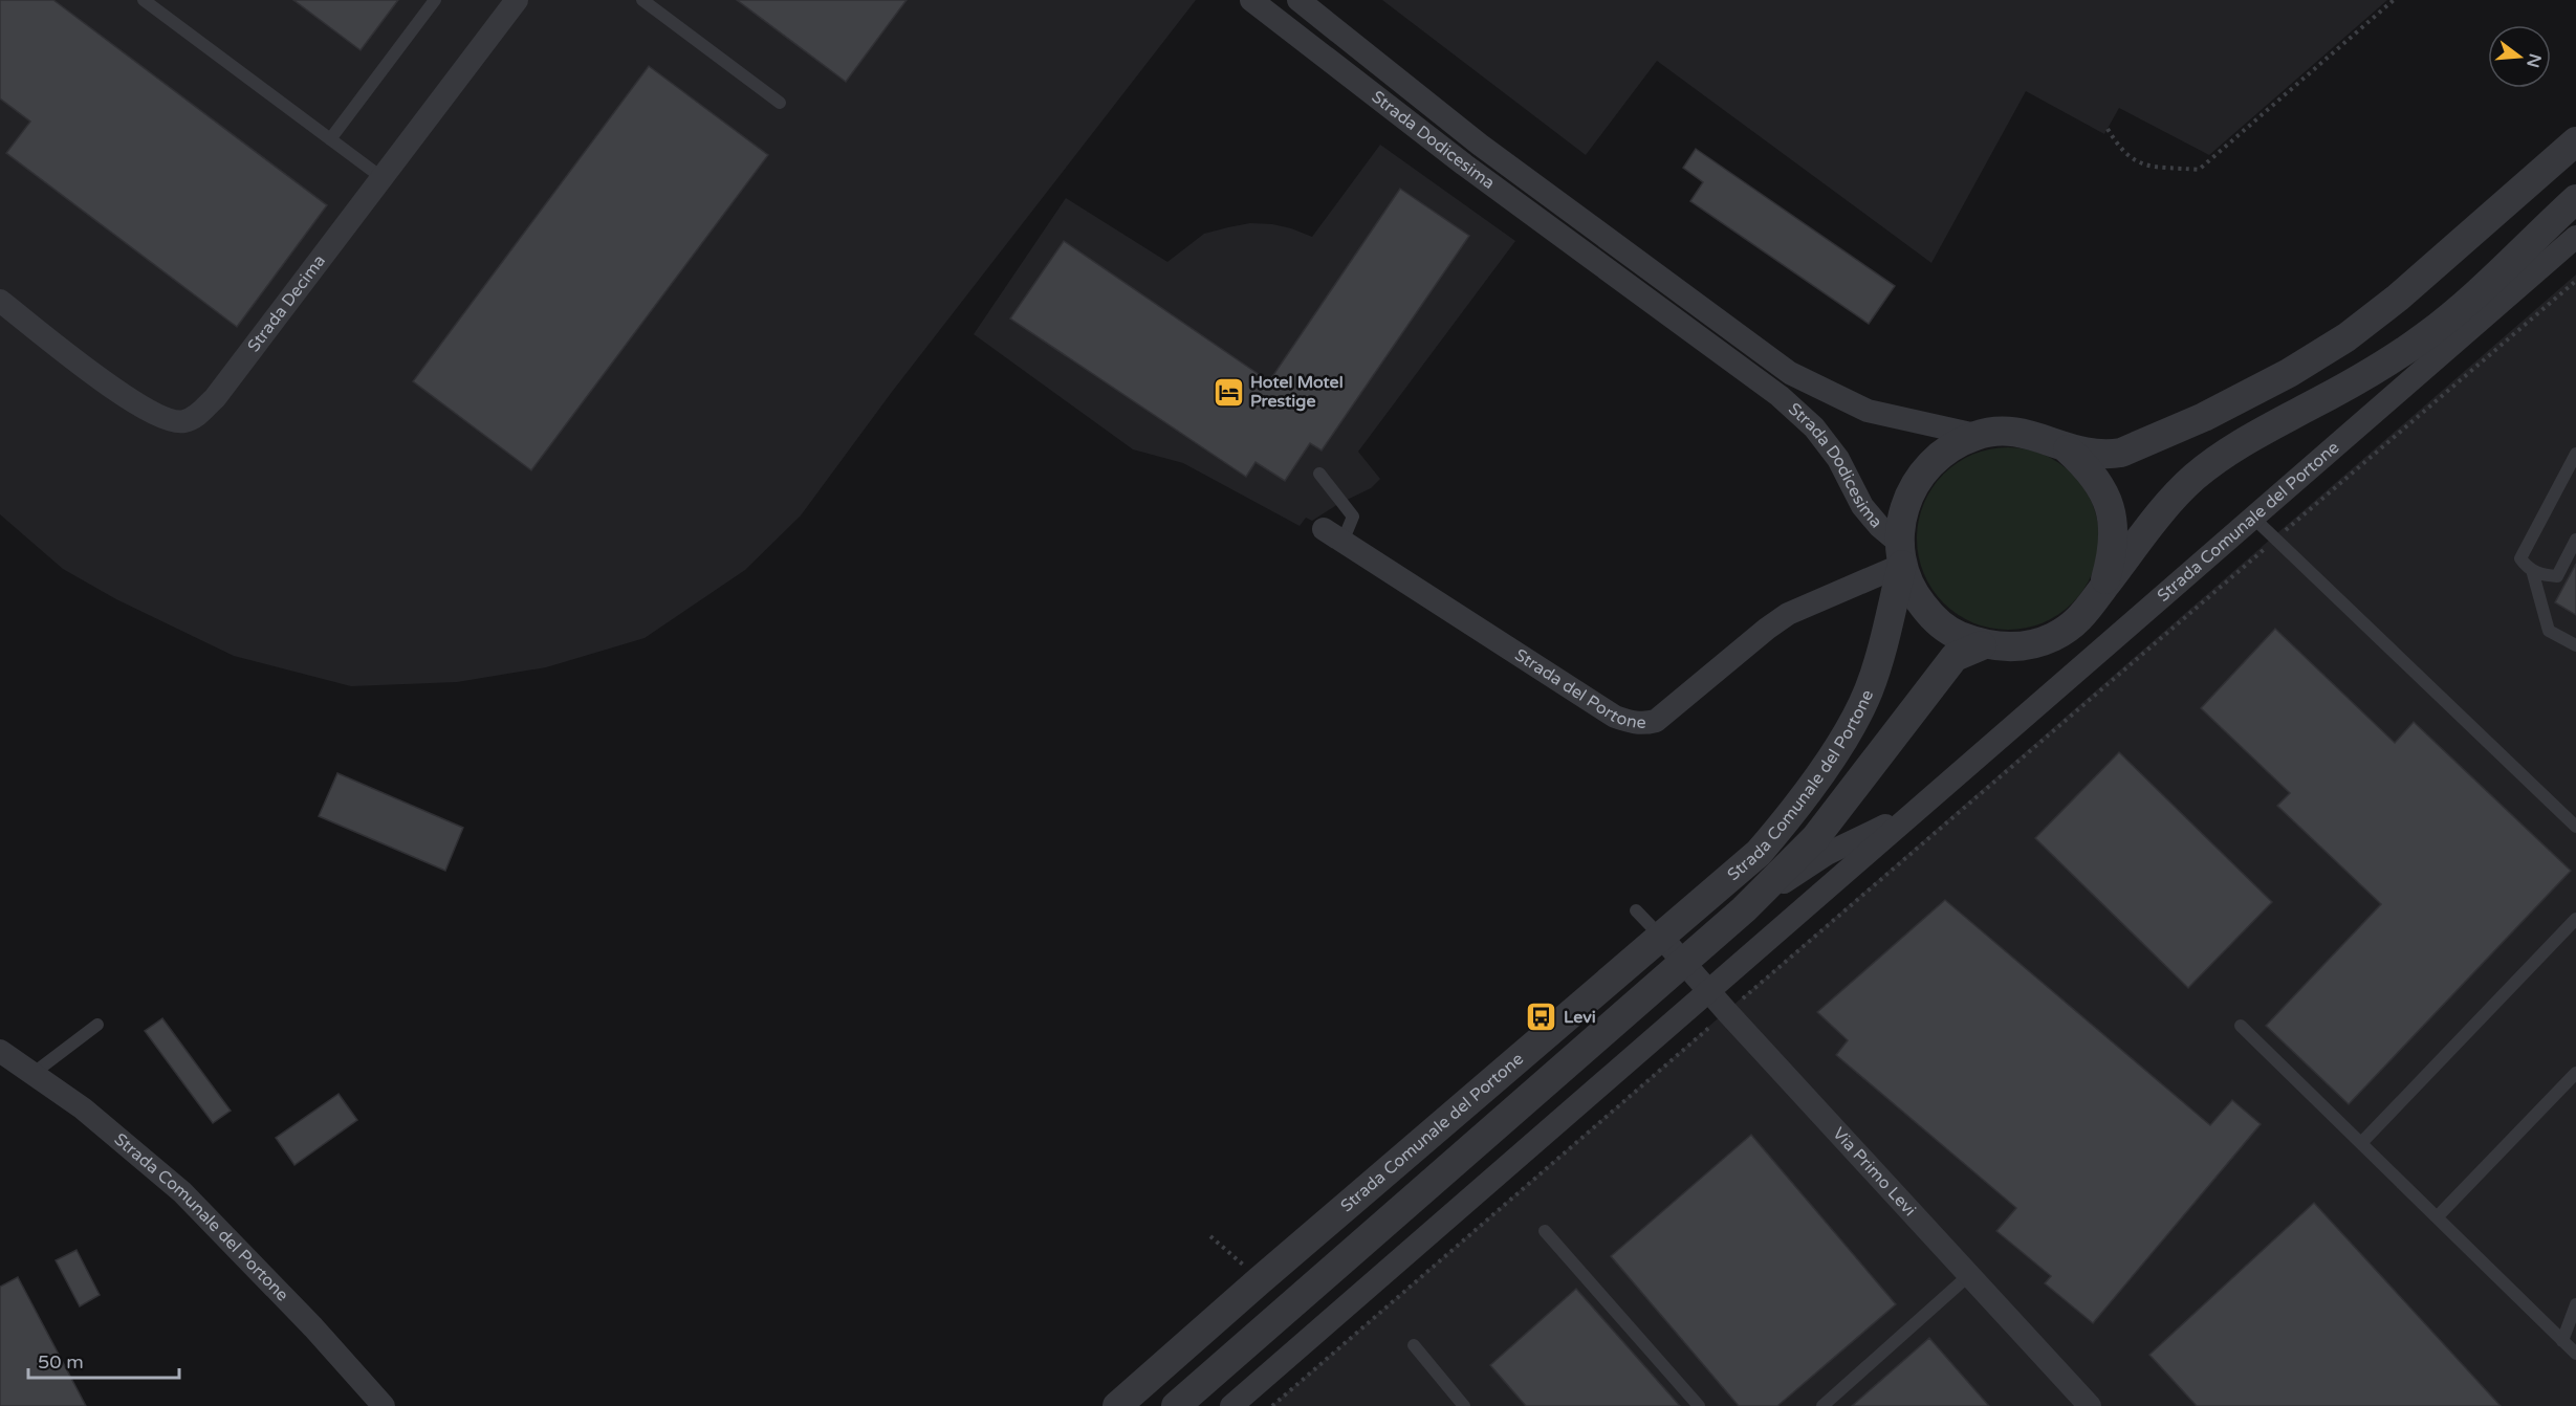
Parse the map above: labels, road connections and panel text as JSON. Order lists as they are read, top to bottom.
{
  "streets": {
    "street": [
      "Strada Dodicesima",
      "Strada Decima",
      "Strada Comunale del Portone",
      "Strada del Portone",
      "Via Primo Levi"
    ]
  },
  "crossings": [
    ["Strada Dodicesima", "Strada Comunale del Portone"],
    ["Strada Dodicesima", "Strada del Portone"],
    ["Strada Comunale del Portone", "Strada del Portone"],
    ["Strada Comunale del Portone", "Via Primo Levi"]
  ],
  "places": {
    "hotel": ["Hotel Motel Prestige"],
    "bus stop": ["Levi"]
  },
  "scale_bar": "50 m",
  "north": "right"
}
